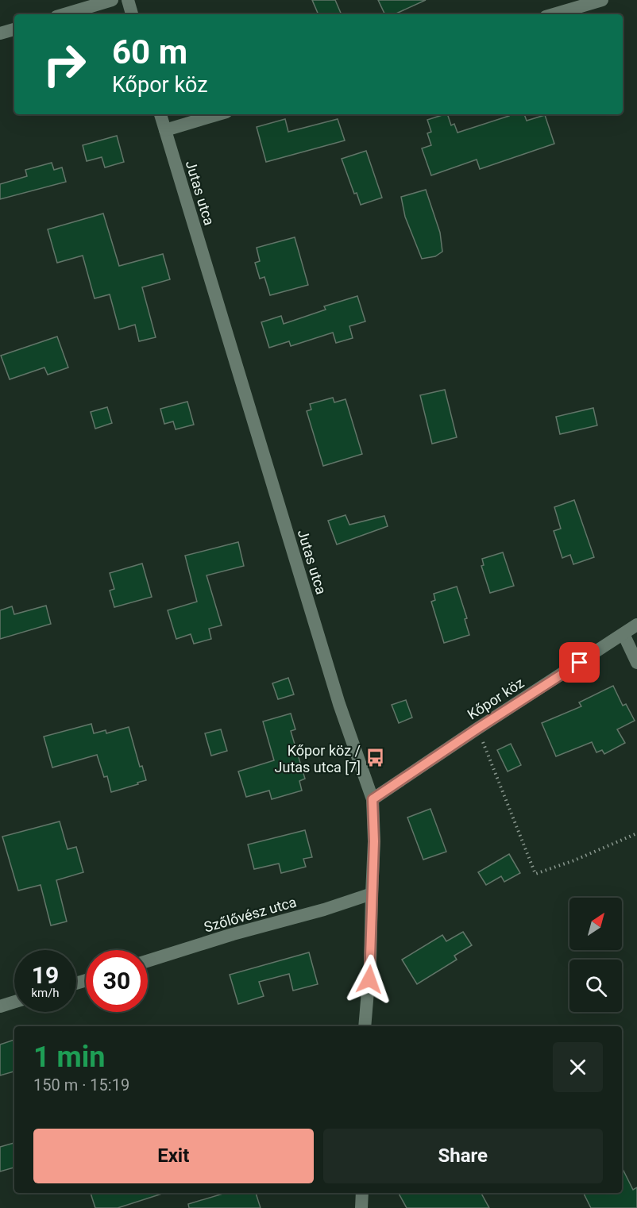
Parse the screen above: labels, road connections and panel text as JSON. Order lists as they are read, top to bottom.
{
  "streets": {
    "street": ["Jutas utca", "Kőpor köz", "Szőlővész utca"]
  },
  "crossings": [
    ["Jutas utca", "Kőpor köz"],
    ["Jutas utca", "Szőlővész utca"]
  ],
  "places": {
    "bus stop": ["Kőpor köz / Jutas utca [7]"]
  },
  "north": "top right",
  "page": {
    "turn": ["60 m", "Kőpor köz"],
    "speed": "19 km/h",
    "limit": "30",
    "heading": ["1 min", "150 m · 15:19"],
    "buttons": ["Exit", "Share"]
  }
}
